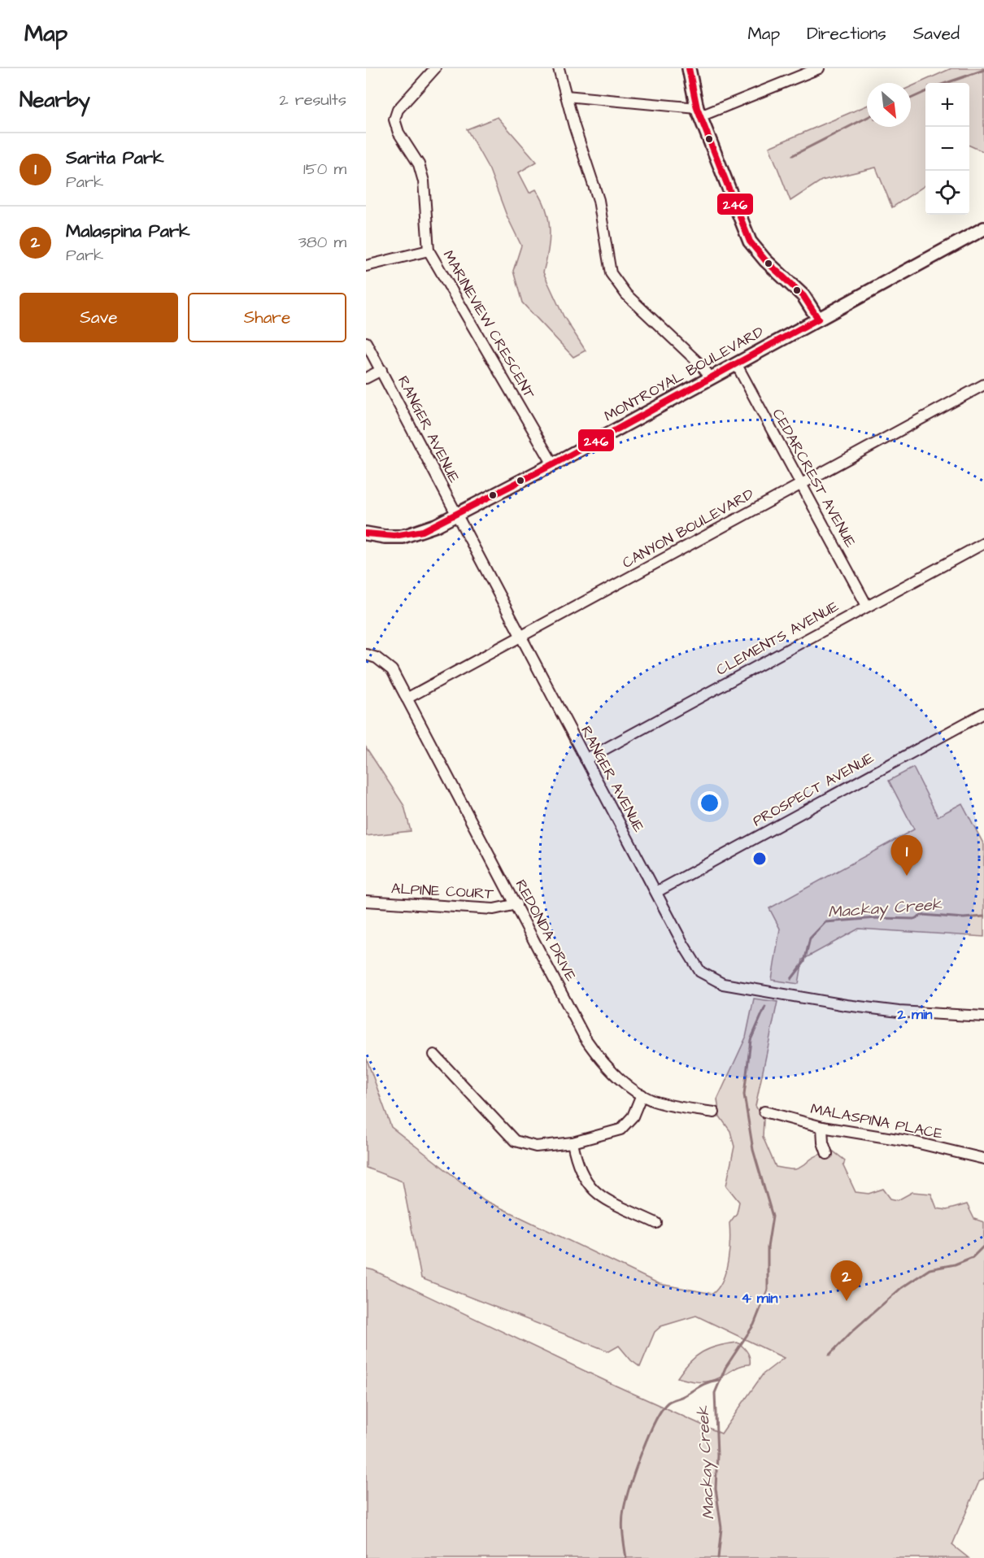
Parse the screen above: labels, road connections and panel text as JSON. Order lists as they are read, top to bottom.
{
  "streets": {
    "street": [
      "MARINEVIEW CRESCENT",
      "MONTROYAL BOULEVARD",
      "RANGER AVENUE",
      "CEDARCREST AVENUE",
      "CANYON BOULEVARD",
      "CLEMENTS AVENUE",
      "PROSPECT AVENUE",
      "ALPINE COURT",
      "REDONDA DRIVE",
      "MALASPINA PLACE"
    ]
  },
  "crossings": [
    ["MARINEVIEW CRESCENT", "MONTROYAL BOULEVARD"],
    ["MONTROYAL BOULEVARD", "RANGER AVENUE"],
    ["MONTROYAL BOULEVARD", "CEDARCREST AVENUE"],
    ["RANGER AVENUE", "CANYON BOULEVARD"],
    ["RANGER AVENUE", "CLEMENTS AVENUE"],
    ["RANGER AVENUE", "PROSPECT AVENUE"],
    ["CEDARCREST AVENUE", "CANYON BOULEVARD"],
    ["CEDARCREST AVENUE", "CLEMENTS AVENUE"],
    ["CANYON BOULEVARD", "REDONDA DRIVE"],
    ["ALPINE COURT", "REDONDA DRIVE"]
  ],
  "water": ["Mackay Creek"],
  "lines": ["transit line 246"],
  "north": "bottom right",
  "page": {
    "header": "Map",
    "nav": ["Map", "Directions", "Saved"],
    "heading": ["Nearby", "2 results"],
    "map_buttons": ["+", "−"],
    "list": [
      {
        "mark": "1",
        "name": "Sarita Park",
        "note": "Park",
        "value": "150 m"
      },
      {
        "mark": "2",
        "name": "Malaspina Park",
        "note": "Park",
        "value": "380 m"
      }
    ],
    "buttons": ["Save", "Share"],
    "pins": ["1", "2"]
  },
  "rings": ["2 min", "4 min"]
}
